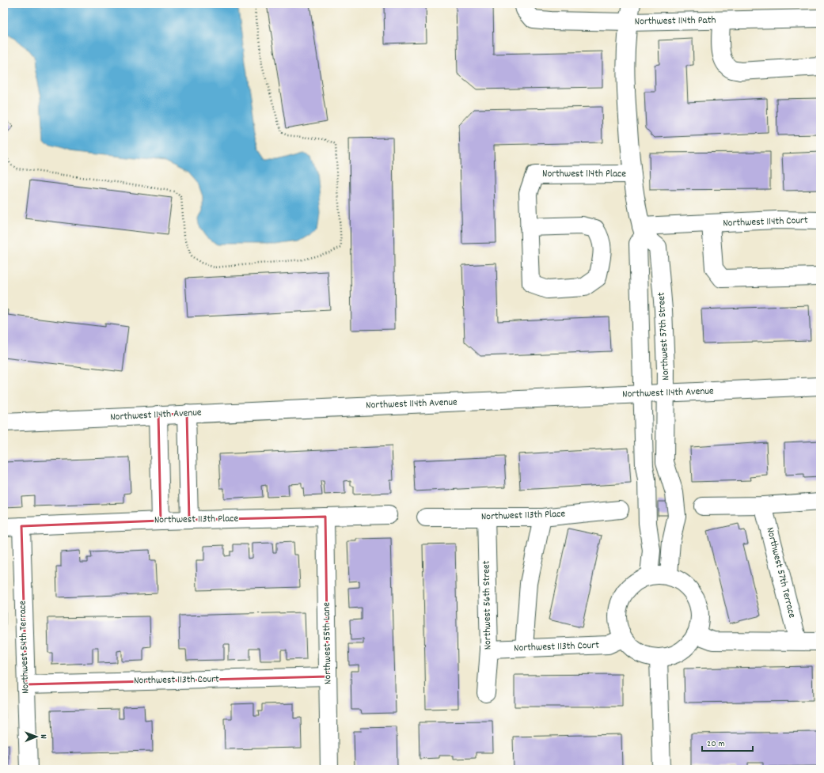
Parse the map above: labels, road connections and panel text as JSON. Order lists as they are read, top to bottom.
{
  "streets": {
    "street": [
      "Northwest 114th Path",
      "Northwest 114th Place",
      "Northwest 114th Court",
      "Northwest 57th Street",
      "Northwest 114th Avenue",
      "Northwest 113th Place",
      "Northwest 57th Terrace",
      "Northwest 56th Street",
      "Northwest 55th Lane",
      "Northwest 54th Terrace",
      "Northwest 113th Court"
    ]
  },
  "crossings": [
    ["Northwest 114th Court", "Northwest 57th Street"],
    ["Northwest 57th Street", "Northwest 114th Avenue"],
    ["Northwest 57th Street", "Northwest 113th Court"],
    ["Northwest 113th Place", "Northwest 56th Street"],
    ["Northwest 113th Place", "Northwest 55th Lane"],
    ["Northwest 113th Place", "Northwest 54th Terrace"],
    ["Northwest 56th Street", "Northwest 113th Court"],
    ["Northwest 55th Lane", "Northwest 113th Court"],
    ["Northwest 54th Terrace", "Northwest 113th Court"]
  ],
  "scale_bar": "20 m",
  "north": "right"
}
